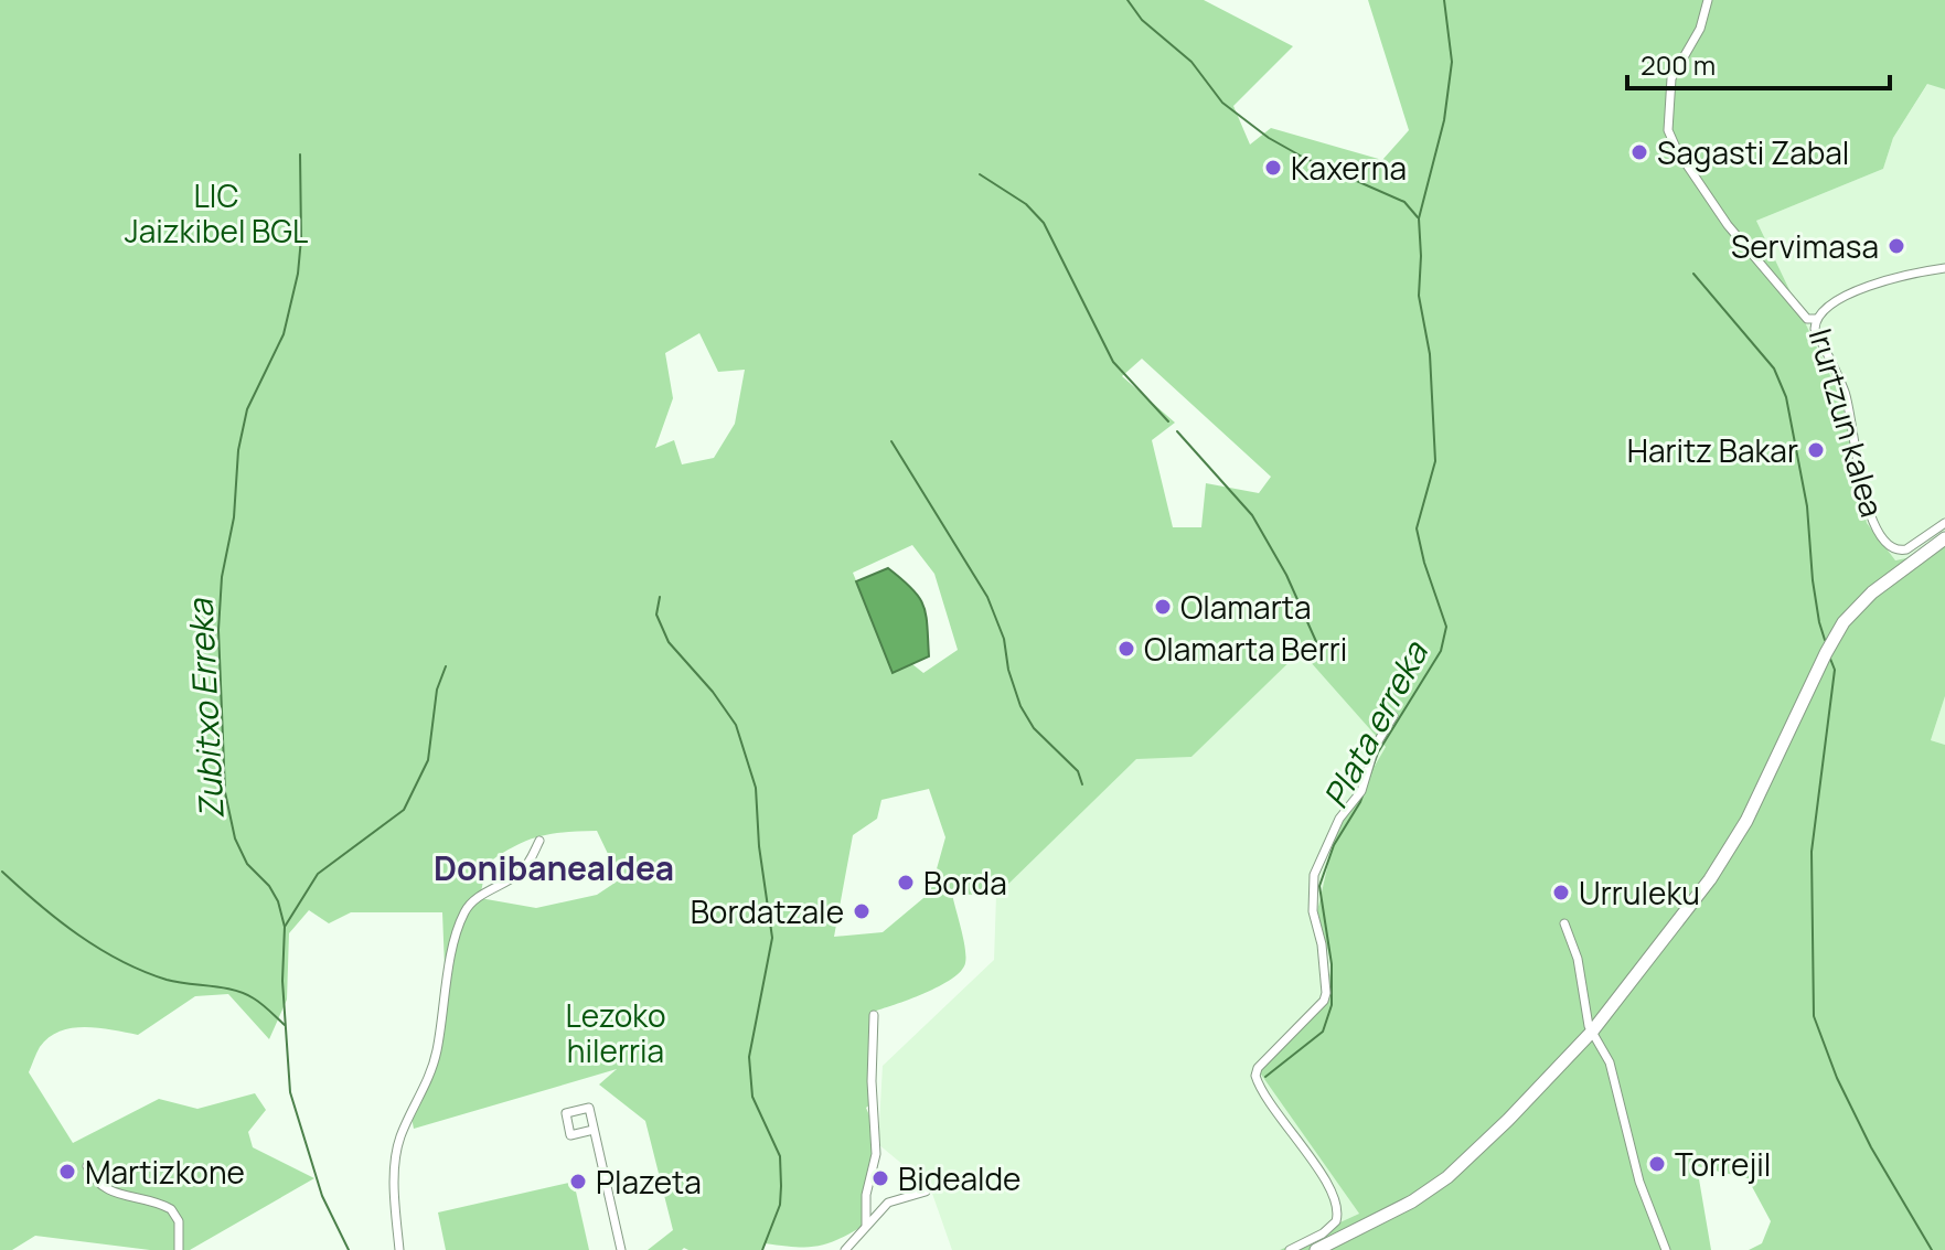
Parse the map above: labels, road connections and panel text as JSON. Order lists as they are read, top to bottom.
{
  "streets": {
    "street": ["Irurtzun kalea"]
  },
  "districts": ["Donibanealdea"],
  "water": ["Zubitxo Erreka", "Plata erreka"],
  "parks": ["LIC Jaizkibel BGL", "Lezoko hilerria"],
  "places": [
    "Sagasti Zabal",
    "Kaxerna",
    "Servimasa",
    "Haritz Bakar",
    "Olamarta",
    "Olamarta Berri",
    "Borda",
    "Urruleku",
    "Bordatzale",
    "Torrejil",
    "Martizkone",
    "Bidealde",
    "Plazeta"
  ],
  "scale_bar": "200 m"
}
